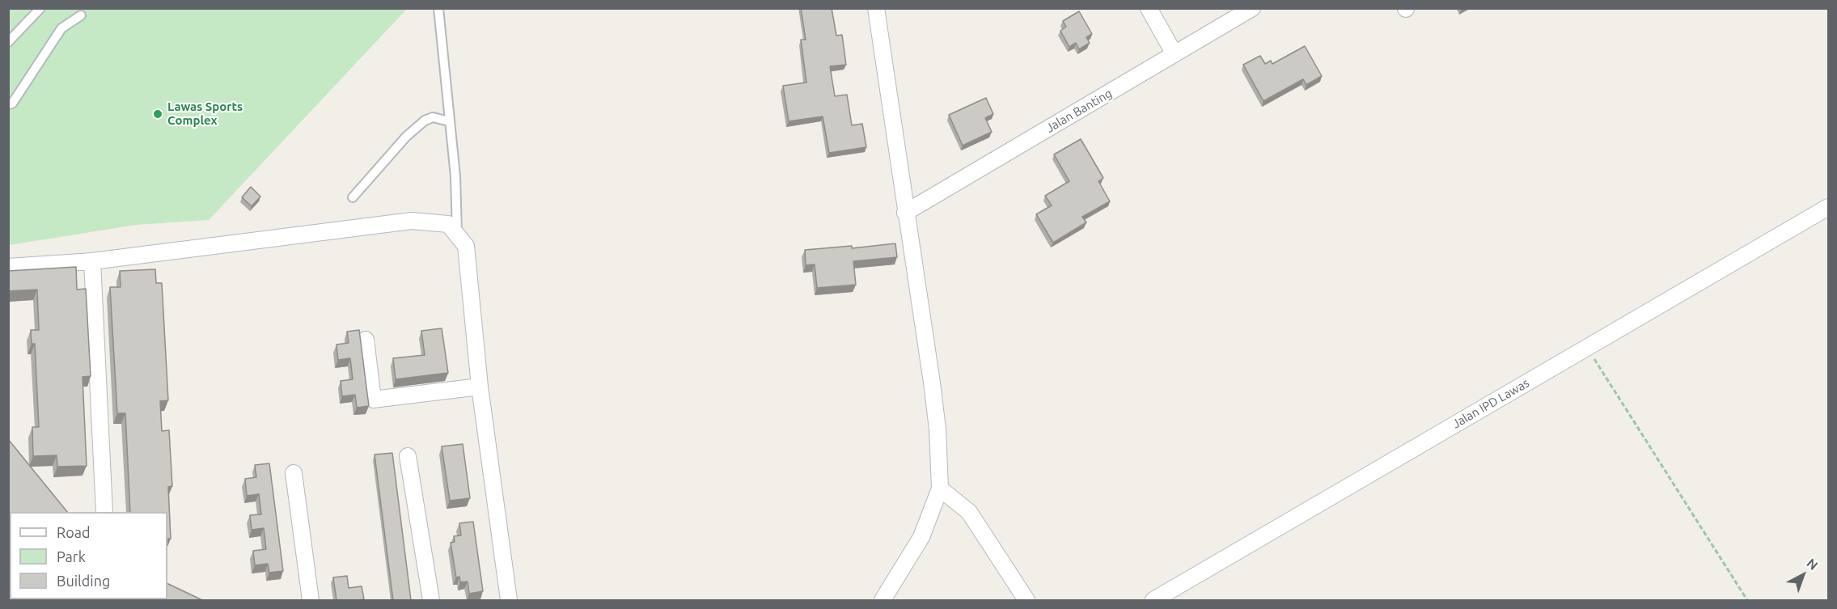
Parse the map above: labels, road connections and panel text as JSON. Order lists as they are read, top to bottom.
{
  "streets": {
    "street": ["Jalan Banting", "Jalan IPD Lawas"]
  },
  "places": ["Lawas Sports Complex"],
  "legend": ["Road", "Park", "Building"],
  "north": "top right"
}
